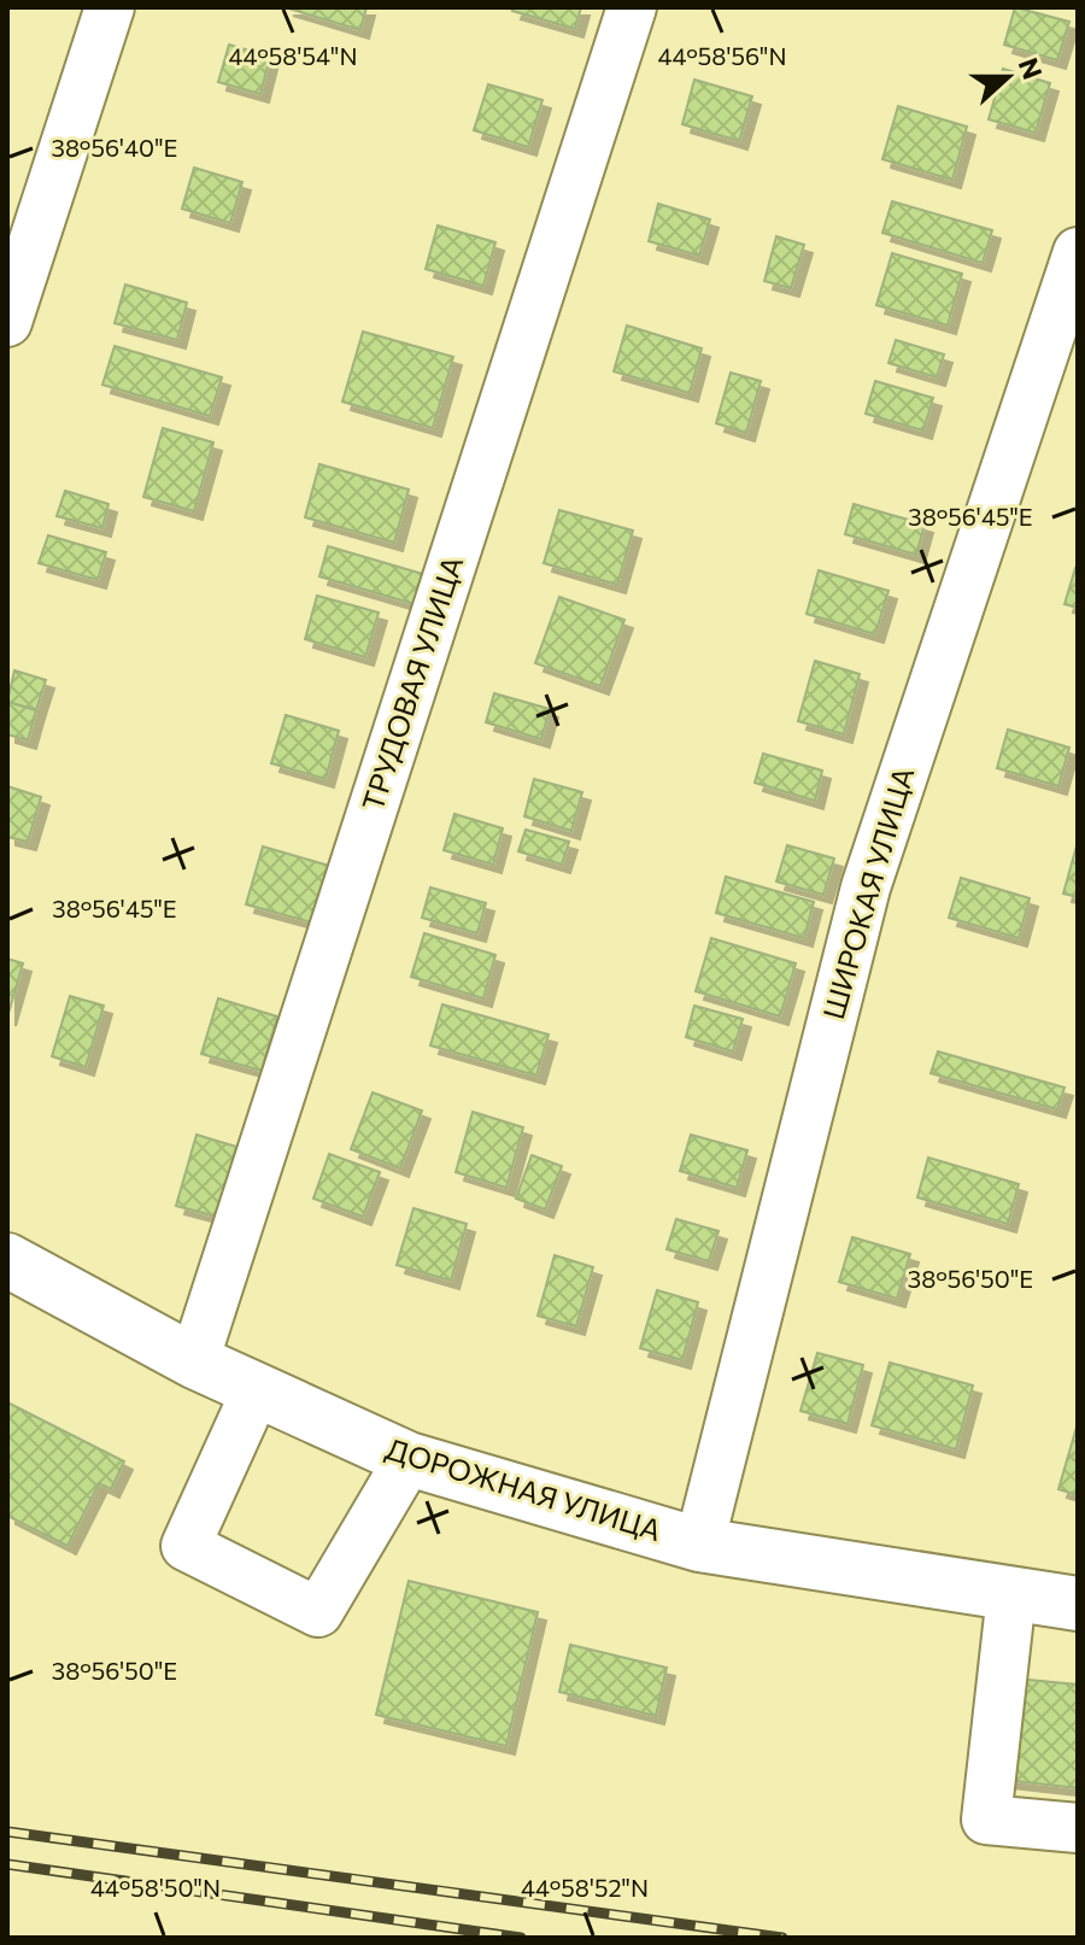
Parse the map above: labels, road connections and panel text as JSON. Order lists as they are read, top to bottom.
{
  "streets": {
    "main road": ["ДОРОЖНАЯ УЛИЦА"],
    "street": ["ТРУДОВАЯ УЛИЦА", "ШИРОКАЯ УЛИЦА"]
  },
  "crossings": [
    ["ТРУДОВАЯ УЛИЦА", "ДОРОЖНАЯ УЛИЦА"],
    ["ШИРОКАЯ УЛИЦА", "ДОРОЖНАЯ УЛИЦА"]
  ],
  "north": "right",
  "coordinates": [
    "44°58'54\"N",
    "44°58'56\"N",
    "38°56'40\"E",
    "38°56'45\"E",
    "38°56'50\"E",
    "44°58'50\"N",
    "44°58'52\"N"
  ]
}
